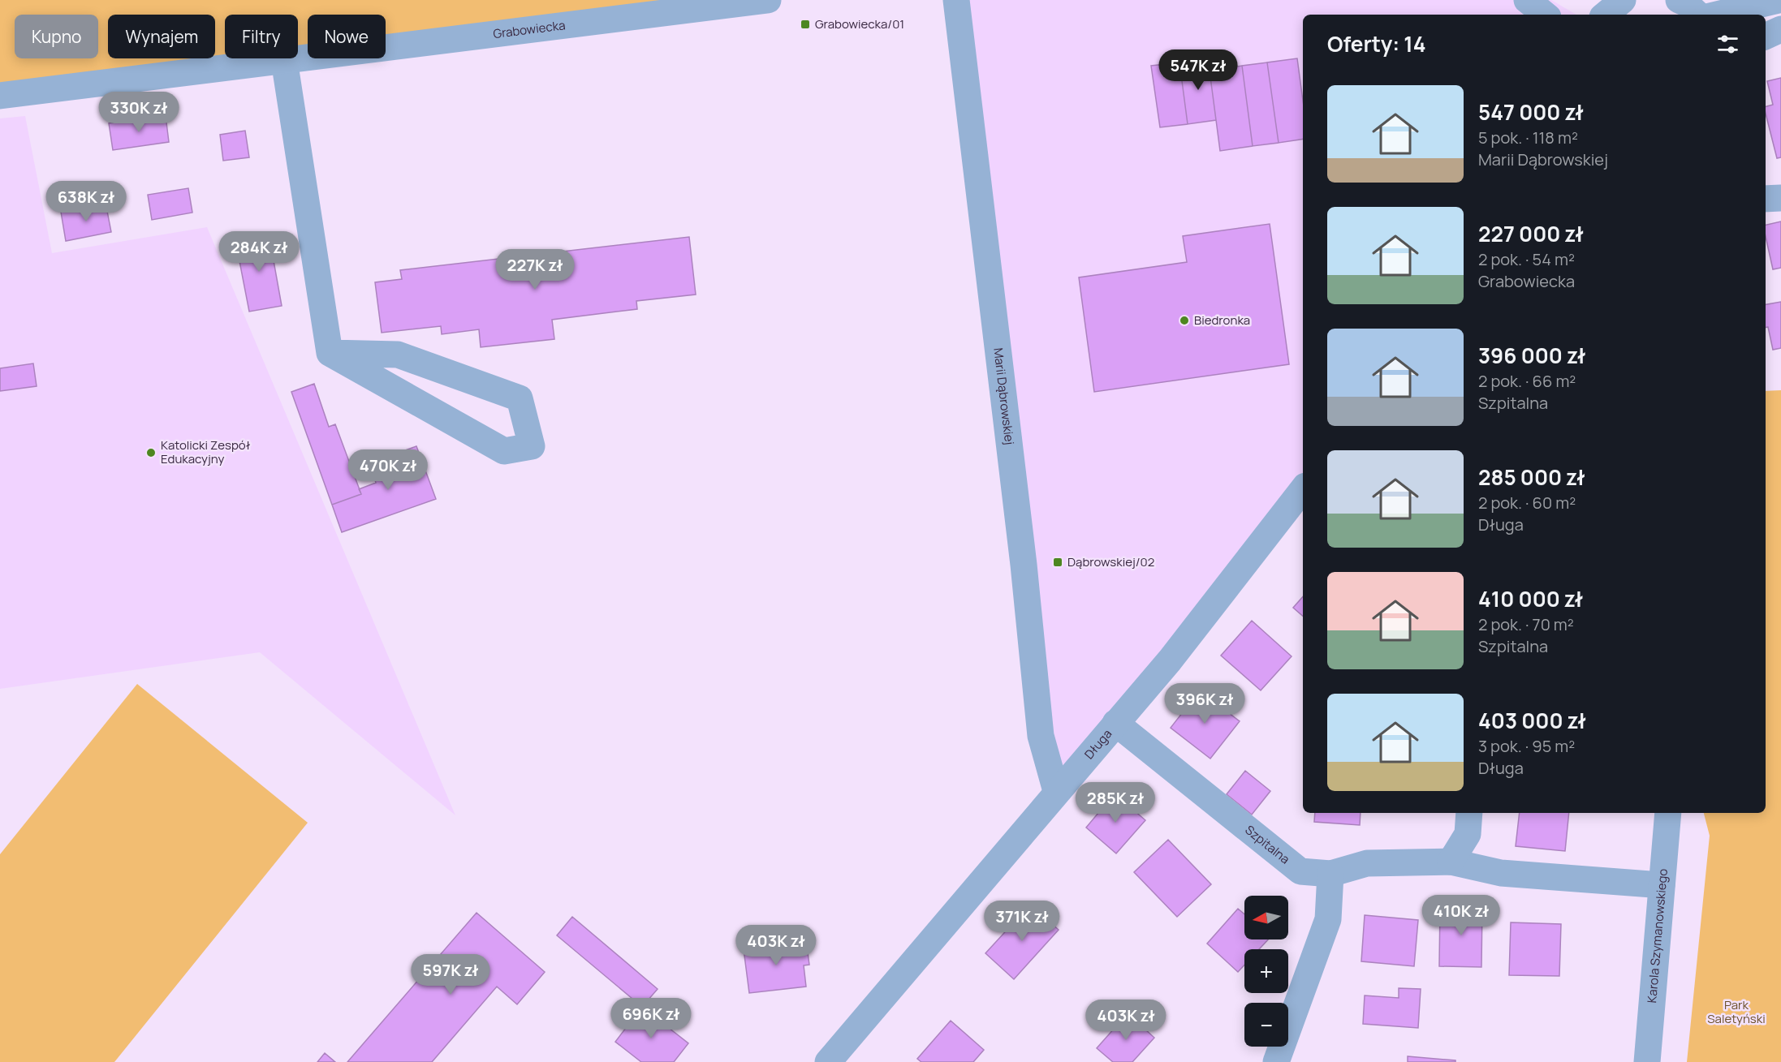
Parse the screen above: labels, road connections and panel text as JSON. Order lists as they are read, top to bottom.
{
  "streets": {
    "street": [
      "Grabowiecka",
      "Marii Dąbrowskiej",
      "Długa",
      "Szpitalna",
      "Karola Szymanowskiego"
    ]
  },
  "crossings": [
    ["Marii Dąbrowskiej", "Długa"],
    ["Długa", "Szpitalna"],
    ["Szpitalna", "Karola Szymanowskiego"]
  ],
  "parks": ["Park Saletyński"],
  "places": {
    "transit": ["Grabowiecka/01", "Dąbrowskiej/02"],
    "other": ["Biedronka", "Katolicki Zespół Edukacyjny"]
  },
  "north": "left",
  "page": {
    "chip": [
      "Kupno",
      "Wynajem",
      "Filtry",
      "Nowe"
    ],
    "heading": "Oferty: 14",
    "price": [
      "547K zł",
      "330K zł",
      "638K zł",
      "284K zł",
      "227K zł",
      "470K zł",
      "396K zł",
      "285K zł",
      "410K zł",
      "371K zł",
      "403K zł",
      "597K zł",
      "696K zł",
      "403K zł"
    ],
    "list": [
      {
        "name": "547 000 zł",
        "note": "5 pok. · 118 m² · Marii Dąbrowskiej"
      },
      {
        "name": "227 000 zł",
        "note": "2 pok. · 54 m² · Grabowiecka"
      },
      {
        "name": "396 000 zł",
        "note": "2 pok. · 66 m² · Szpitalna"
      },
      {
        "name": "285 000 zł",
        "note": "2 pok. · 60 m² · Długa"
      },
      {
        "name": "410 000 zł",
        "note": "2 pok. · 70 m² · Szpitalna"
      },
      {
        "name": "403 000 zł",
        "note": "3 pok. · 95 m² · Długa"
      }
    ],
    "map_buttons": ["+", "−"]
  }
}
